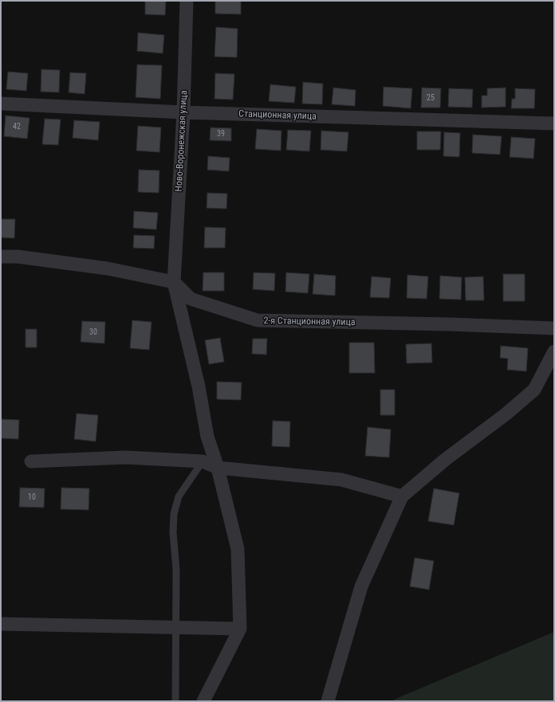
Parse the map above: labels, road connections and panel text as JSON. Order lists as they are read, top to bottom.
{
  "streets": {
    "street": ["Станционная улица", "Ново-Воронежская улица", "2-я Станционная улица"]
  },
  "crossings": [
    ["Станционная улица", "Ново-Воронежская улица"],
    ["Ново-Воронежская улица", "2-я Станционная улица"]
  ],
  "house_numbers": [
    "25",
    "42",
    "39",
    "30",
    "10"
  ]
}
